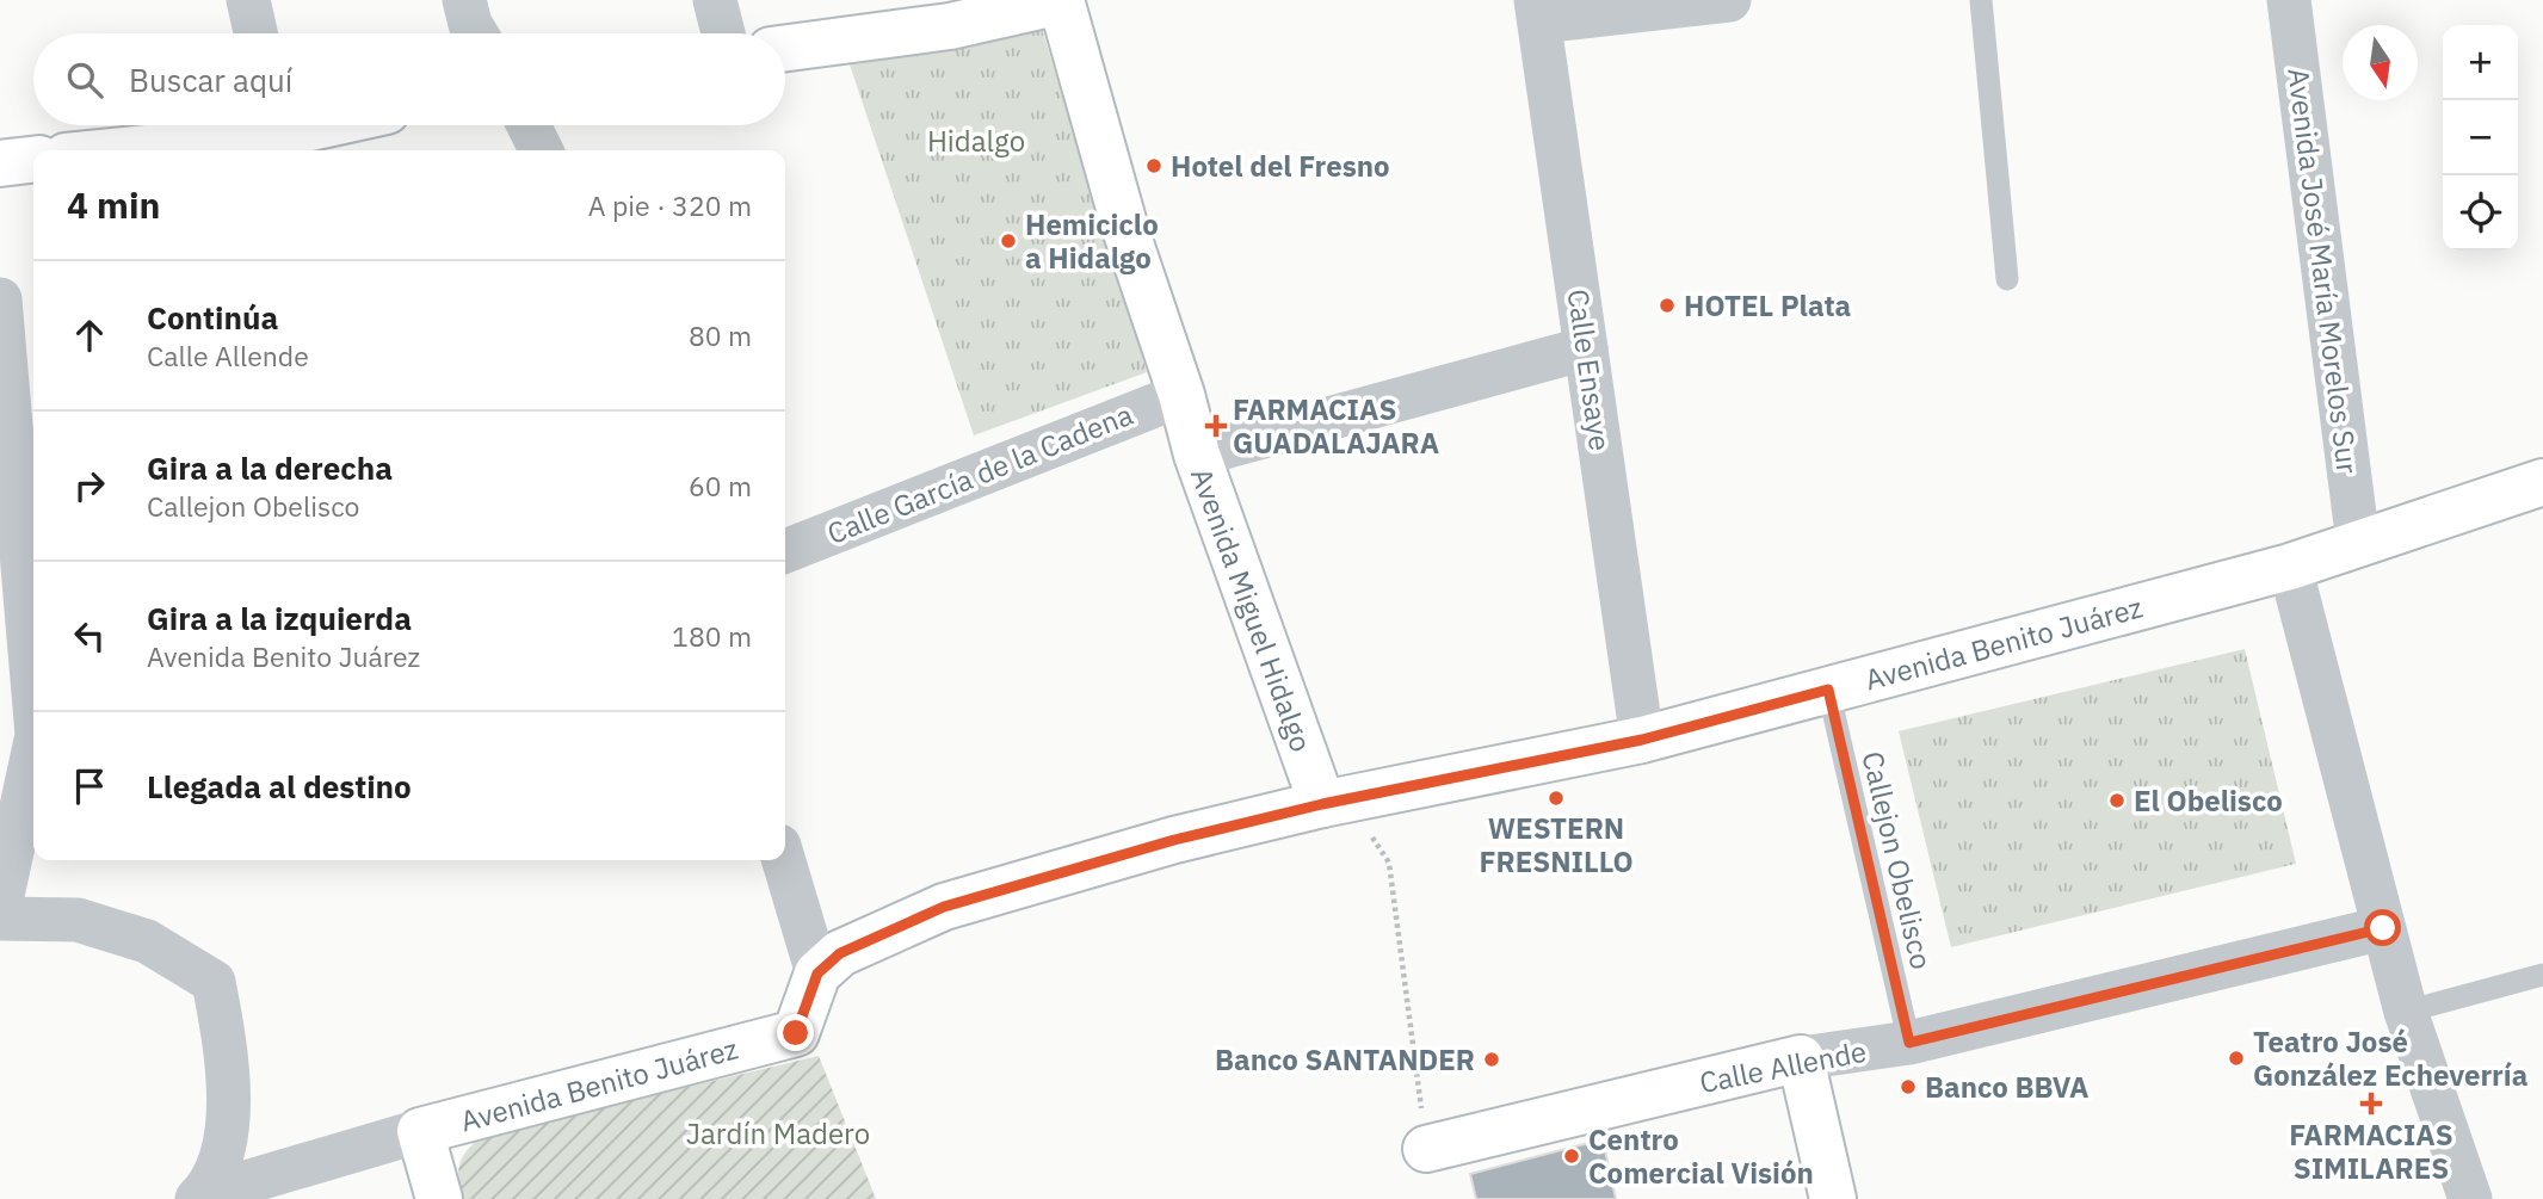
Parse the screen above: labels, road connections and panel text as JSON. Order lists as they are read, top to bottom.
{
  "streets": {
    "main road": ["Avenida Miguel Hidalgo", "Avenida Benito Juárez", "Calle Allende"],
    "street": ["Avenida José María Morelos Sur", "Calle Ensaye", "Calle García de la Cadena"],
    "lane": ["Callejon Obelisco"]
  },
  "crossings": [
    ["Avenida José María Morelos Sur", "Avenida Benito Juárez"],
    ["Calle Ensaye", "Avenida Benito Juárez"],
    ["Calle García de la Cadena", "Avenida Miguel Hidalgo"],
    ["Avenida Miguel Hidalgo", "Avenida Benito Juárez"],
    ["Avenida Benito Juárez", "Callejon Obelisco"],
    ["Callejon Obelisco", "Calle Allende"]
  ],
  "parks": ["Hidalgo", "Jardín Madero"],
  "places": {
    "other": [
      "Hotel del Fresno",
      "Hemiciclo a Hidalgo",
      "HOTEL Plata",
      "WESTERN FRESNILLO",
      "El Obelisco",
      "Teatro José González Echeverría",
      "Banco SANTANDER",
      "Banco BBVA",
      "Centro Comercial Visión"
    ],
    "health": ["FARMACIAS GUADALAJARA", "FARMACIAS SIMILARES"]
  },
  "north": "bottom",
  "page": {
    "map_buttons": ["+", "−"],
    "search": "Buscar aquí",
    "heading": ["4 min", "A pie · 320 m"],
    "list": [
      ["Continúa", "Calle Allende", "80 m"],
      ["Gira a la derecha", "Callejon Obelisco", "60 m"],
      ["Gira a la izquierda", "Avenida Benito Juárez", "180 m"],
      "Llegada al destino"
    ]
  }
}
